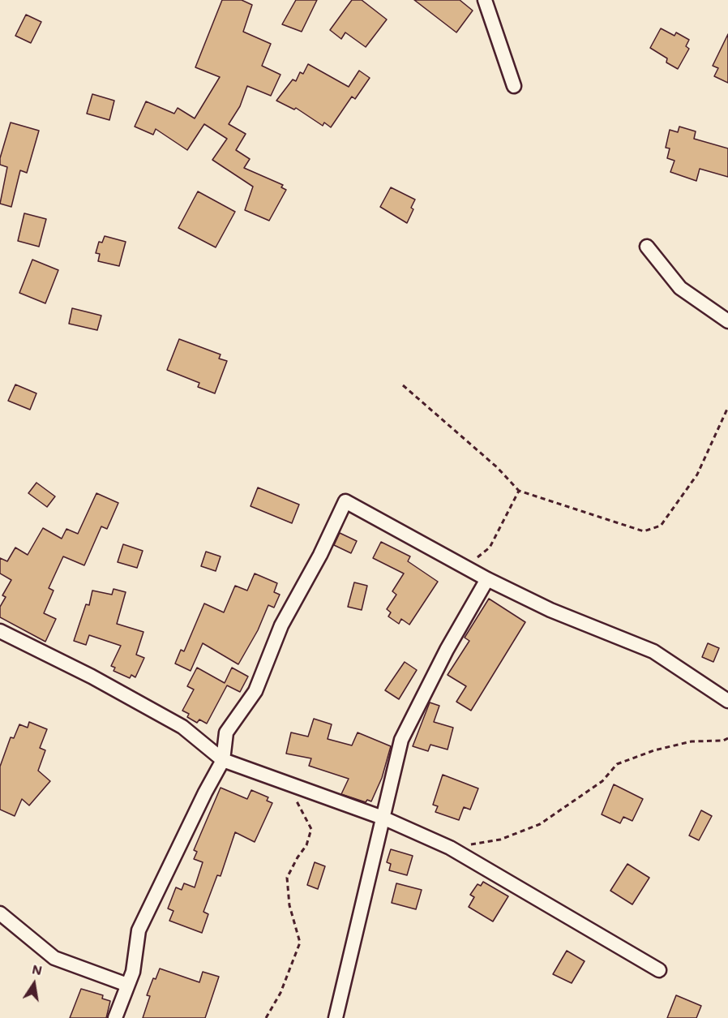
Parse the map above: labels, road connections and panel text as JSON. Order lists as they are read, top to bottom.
{
  "north": "top"
}
